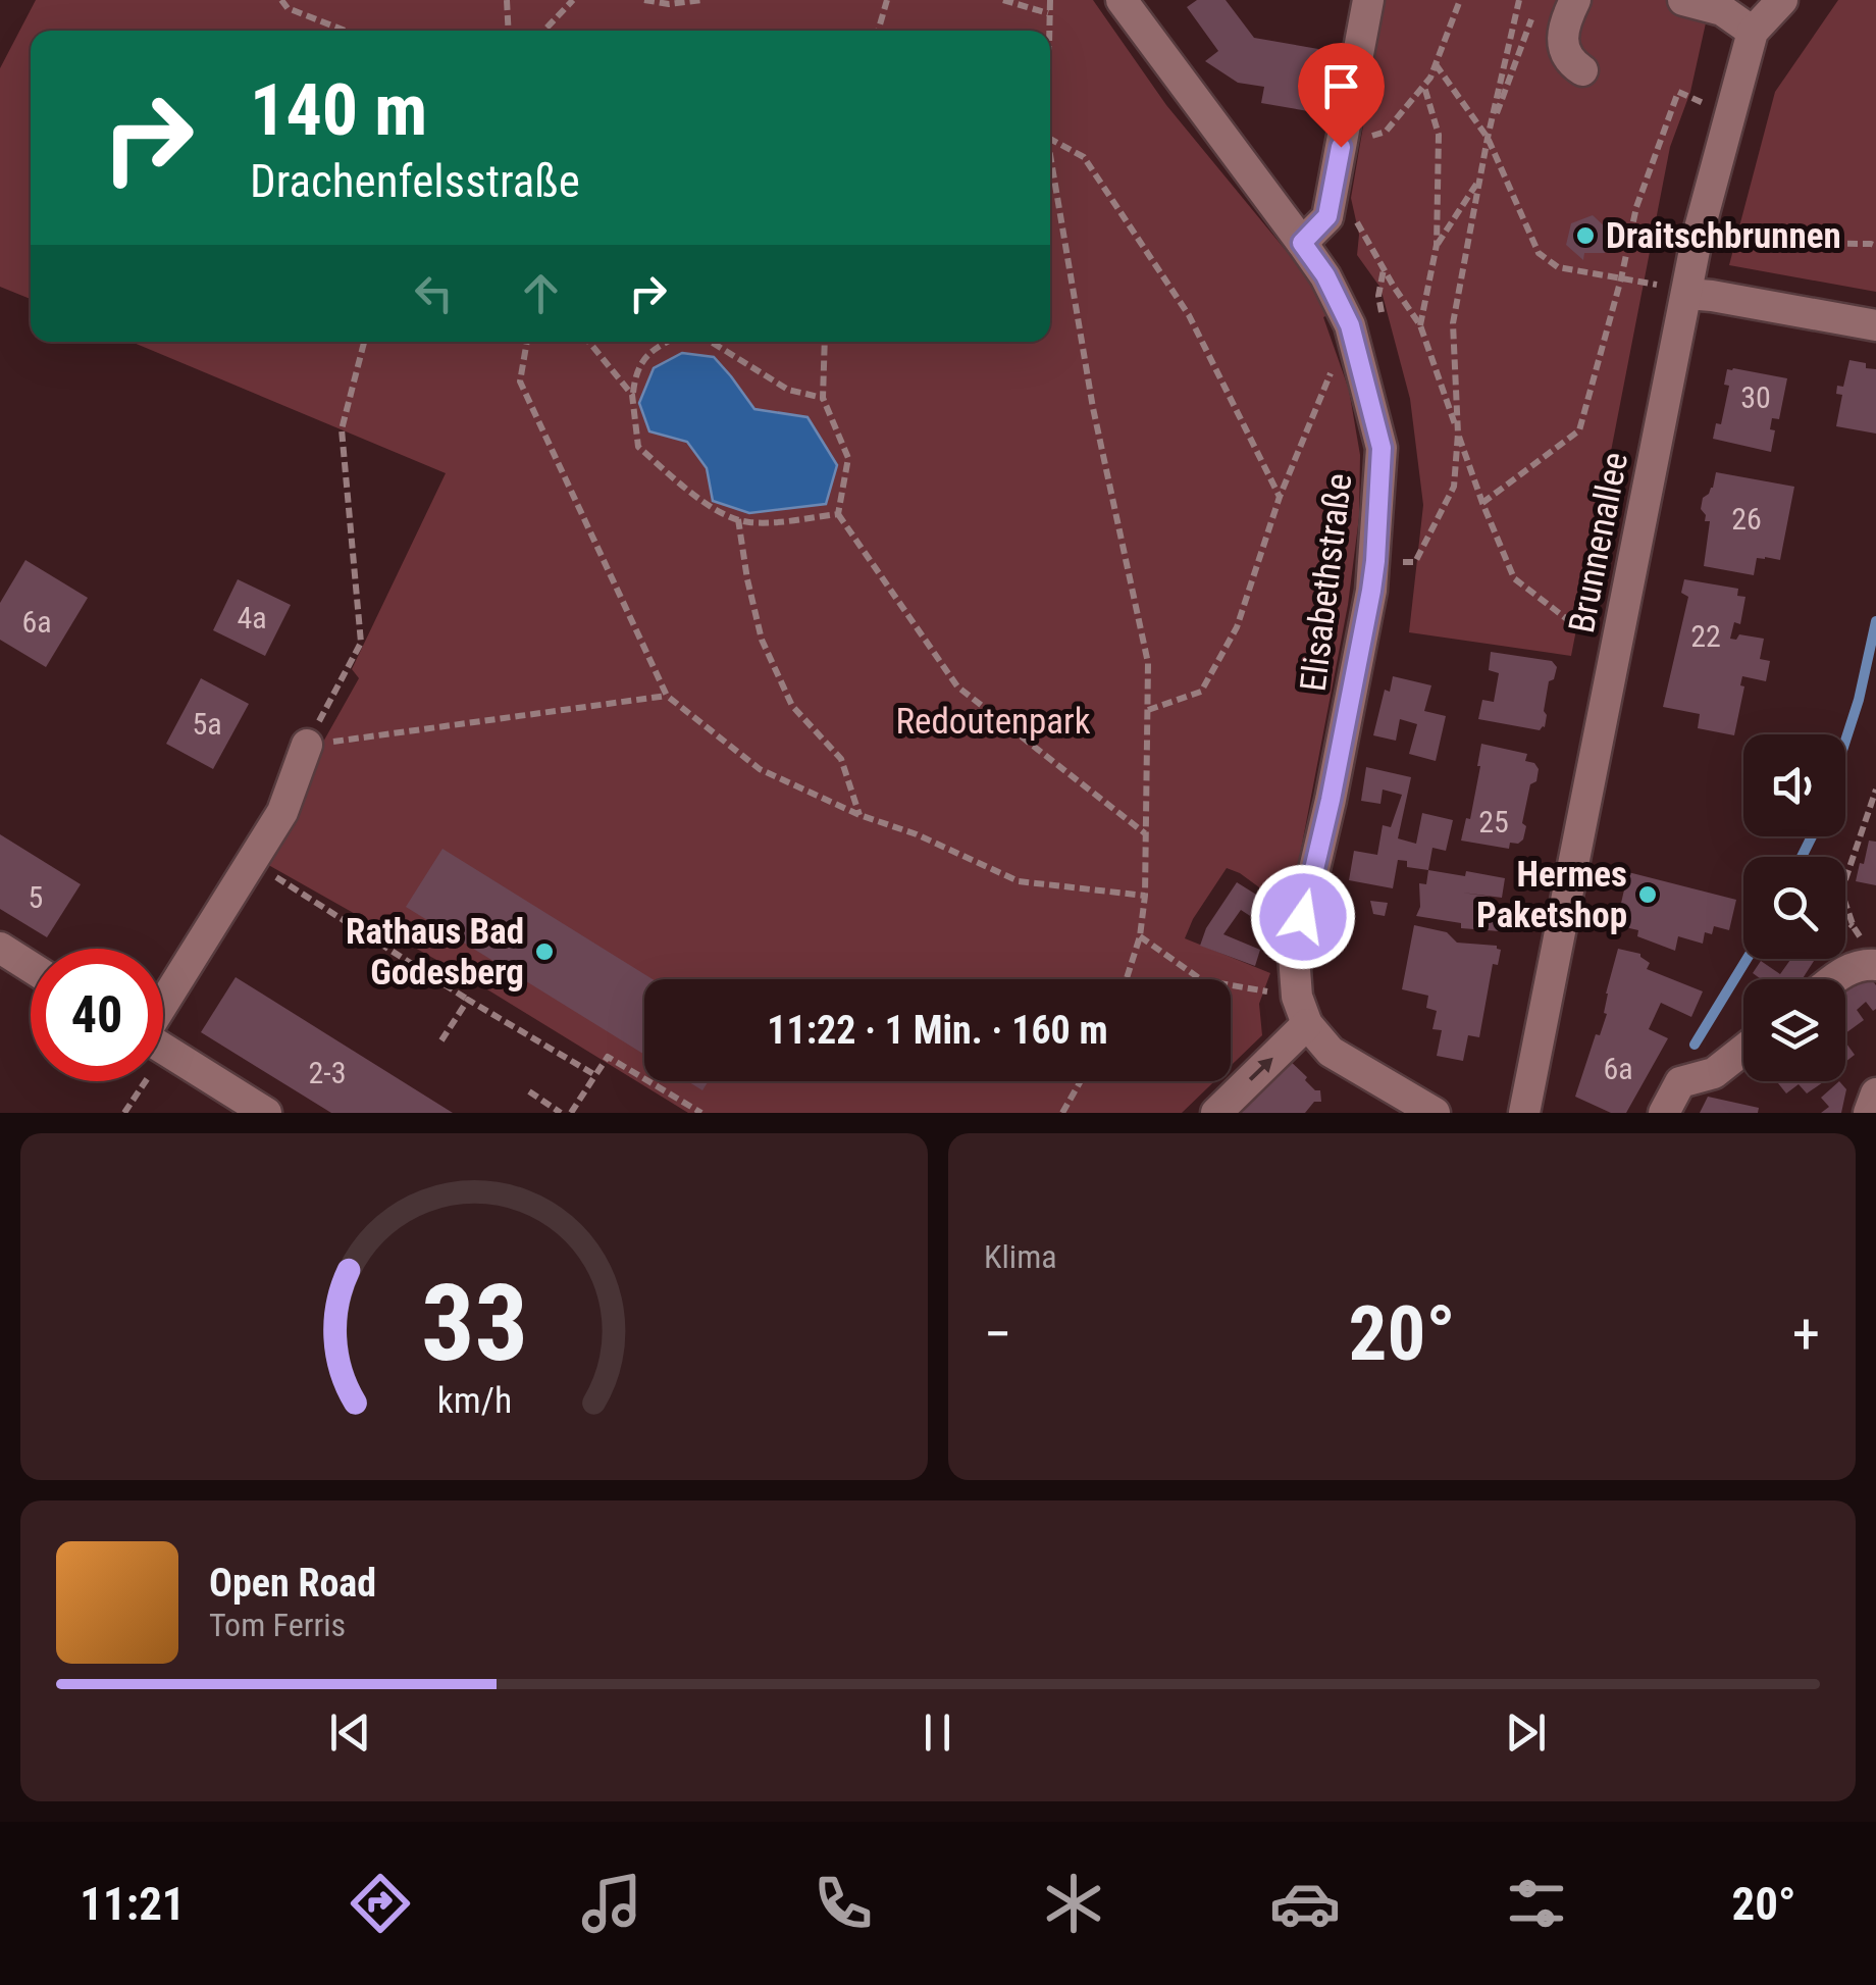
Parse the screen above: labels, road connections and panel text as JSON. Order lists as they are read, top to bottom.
{
  "streets": {
    "street": ["Brunnenallee", "Elisabethstraße"]
  },
  "parks": ["Redoutenpark"],
  "places": ["Draitschbrunnen", "Hermes Paketshop", "Rathaus Bad Godesberg"],
  "house_numbers": [
    "30",
    "26",
    "4a",
    "6a",
    "22",
    "5a",
    "25",
    "5",
    "6a",
    "2-3"
  ],
  "page": {
    "turn": ["140 m", "Drachenfelsstraße"],
    "limit": "40",
    "trip": "11:22 · 1 Min. · 160 m",
    "tile": "Klima",
    "heat": ["−", "20°", "+"],
    "song": ["Open Road", "Tom Ferris"],
    "tabs": ["11:21", "20°"],
    "gauge": ["33", "km/h"]
  }
}
